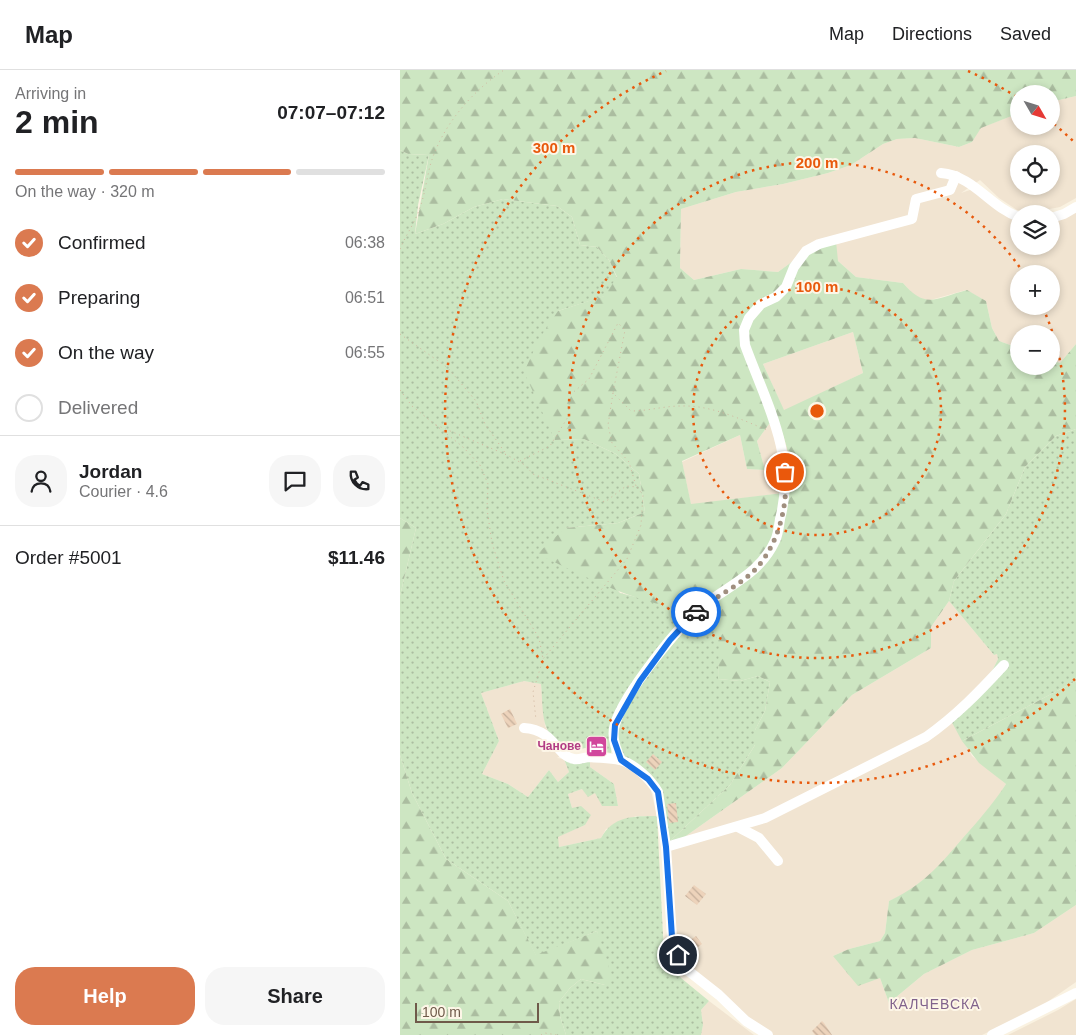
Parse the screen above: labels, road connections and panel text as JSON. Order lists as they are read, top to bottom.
{
  "districts": ["КАЛЧЕВСКА"],
  "places": {
    "hotel": ["Чанове"]
  },
  "scale_bar": "100 m",
  "north": "bottom right",
  "page": {
    "header": "Map",
    "nav": ["Map", "Directions", "Saved"],
    "heading": ["2 min", "Arriving in", "07:07–07:12"],
    "panel": [
      "Jordan",
      "Courier · 4.6",
      "Order #5001",
      "$11.46"
    ],
    "map_buttons": ["+", "−"],
    "bar": "On the way · 320 m",
    "list": [
      ["Confirmed", "06:38"],
      ["Preparing", "06:51"],
      ["On the way", "06:55"],
      "Delivered"
    ],
    "buttons": ["Help", "Share"],
    "scale": "100 m"
  },
  "rings": ["300 m", "200 m", "100 m"]
}
